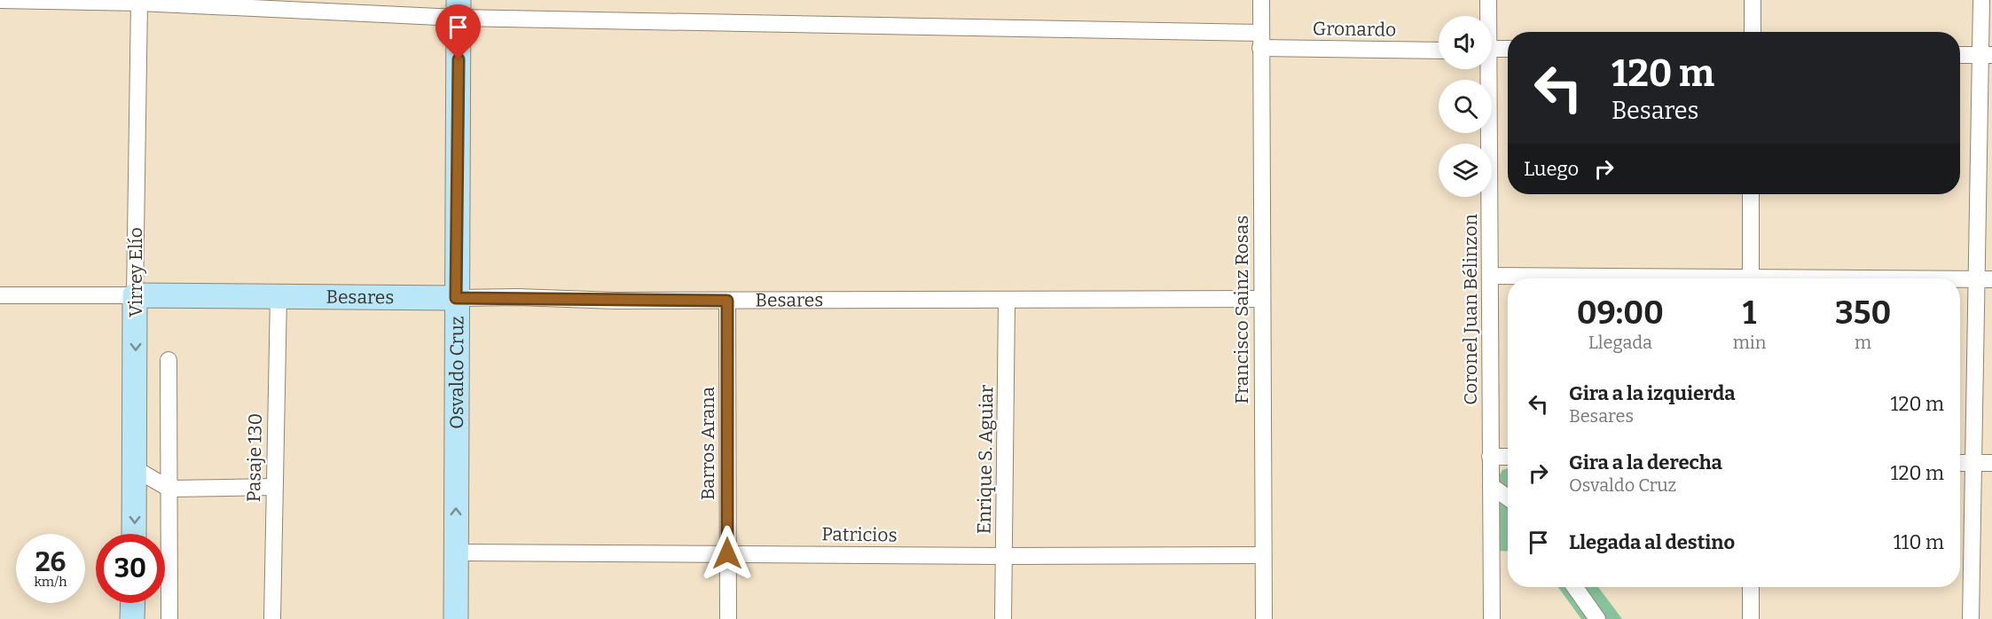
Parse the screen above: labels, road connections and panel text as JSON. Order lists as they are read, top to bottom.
{
  "streets": {
    "street": [
      "Gronardo",
      "Virrey Elío",
      "Besares",
      "Francisco Sainz Rosas",
      "Coronel Juan Bélinzon",
      "Osvaldo Cruz",
      "Barros Arana",
      "Pasaje 130",
      "Enrique S. Aguiar",
      "Patricios"
    ]
  },
  "crossings": [
    ["Gronardo", "Virrey Elío"],
    ["Gronardo", "Francisco Sainz Rosas"],
    ["Gronardo", "Osvaldo Cruz"],
    ["Virrey Elío", "Besares"],
    ["Besares", "Francisco Sainz Rosas"],
    ["Besares", "Osvaldo Cruz"],
    ["Besares", "Barros Arana"],
    ["Besares", "Pasaje 130"],
    ["Besares", "Enrique S. Aguiar"],
    ["Francisco Sainz Rosas", "Patricios"],
    ["Osvaldo Cruz", "Patricios"],
    ["Barros Arana", "Patricios"],
    ["Enrique S. Aguiar", "Patricios"]
  ],
  "one_way": ["Osvaldo Cruz"],
  "page": {
    "turn": ["120 m", "Besares"],
    "then": "Luego",
    "eta": [
      "09:00",
      "Llegada",
      "1",
      "min",
      "350",
      "m"
    ],
    "list": [
      {
        "name": "Gira a la izquierda",
        "note": "Besares",
        "value": "120 m"
      },
      {
        "name": "Gira a la derecha",
        "note": "Osvaldo Cruz",
        "value": "120 m"
      },
      {
        "name": "Llegada al destino",
        "value": "110 m"
      }
    ],
    "speed": "26 km/h",
    "limit": "30"
  }
}
